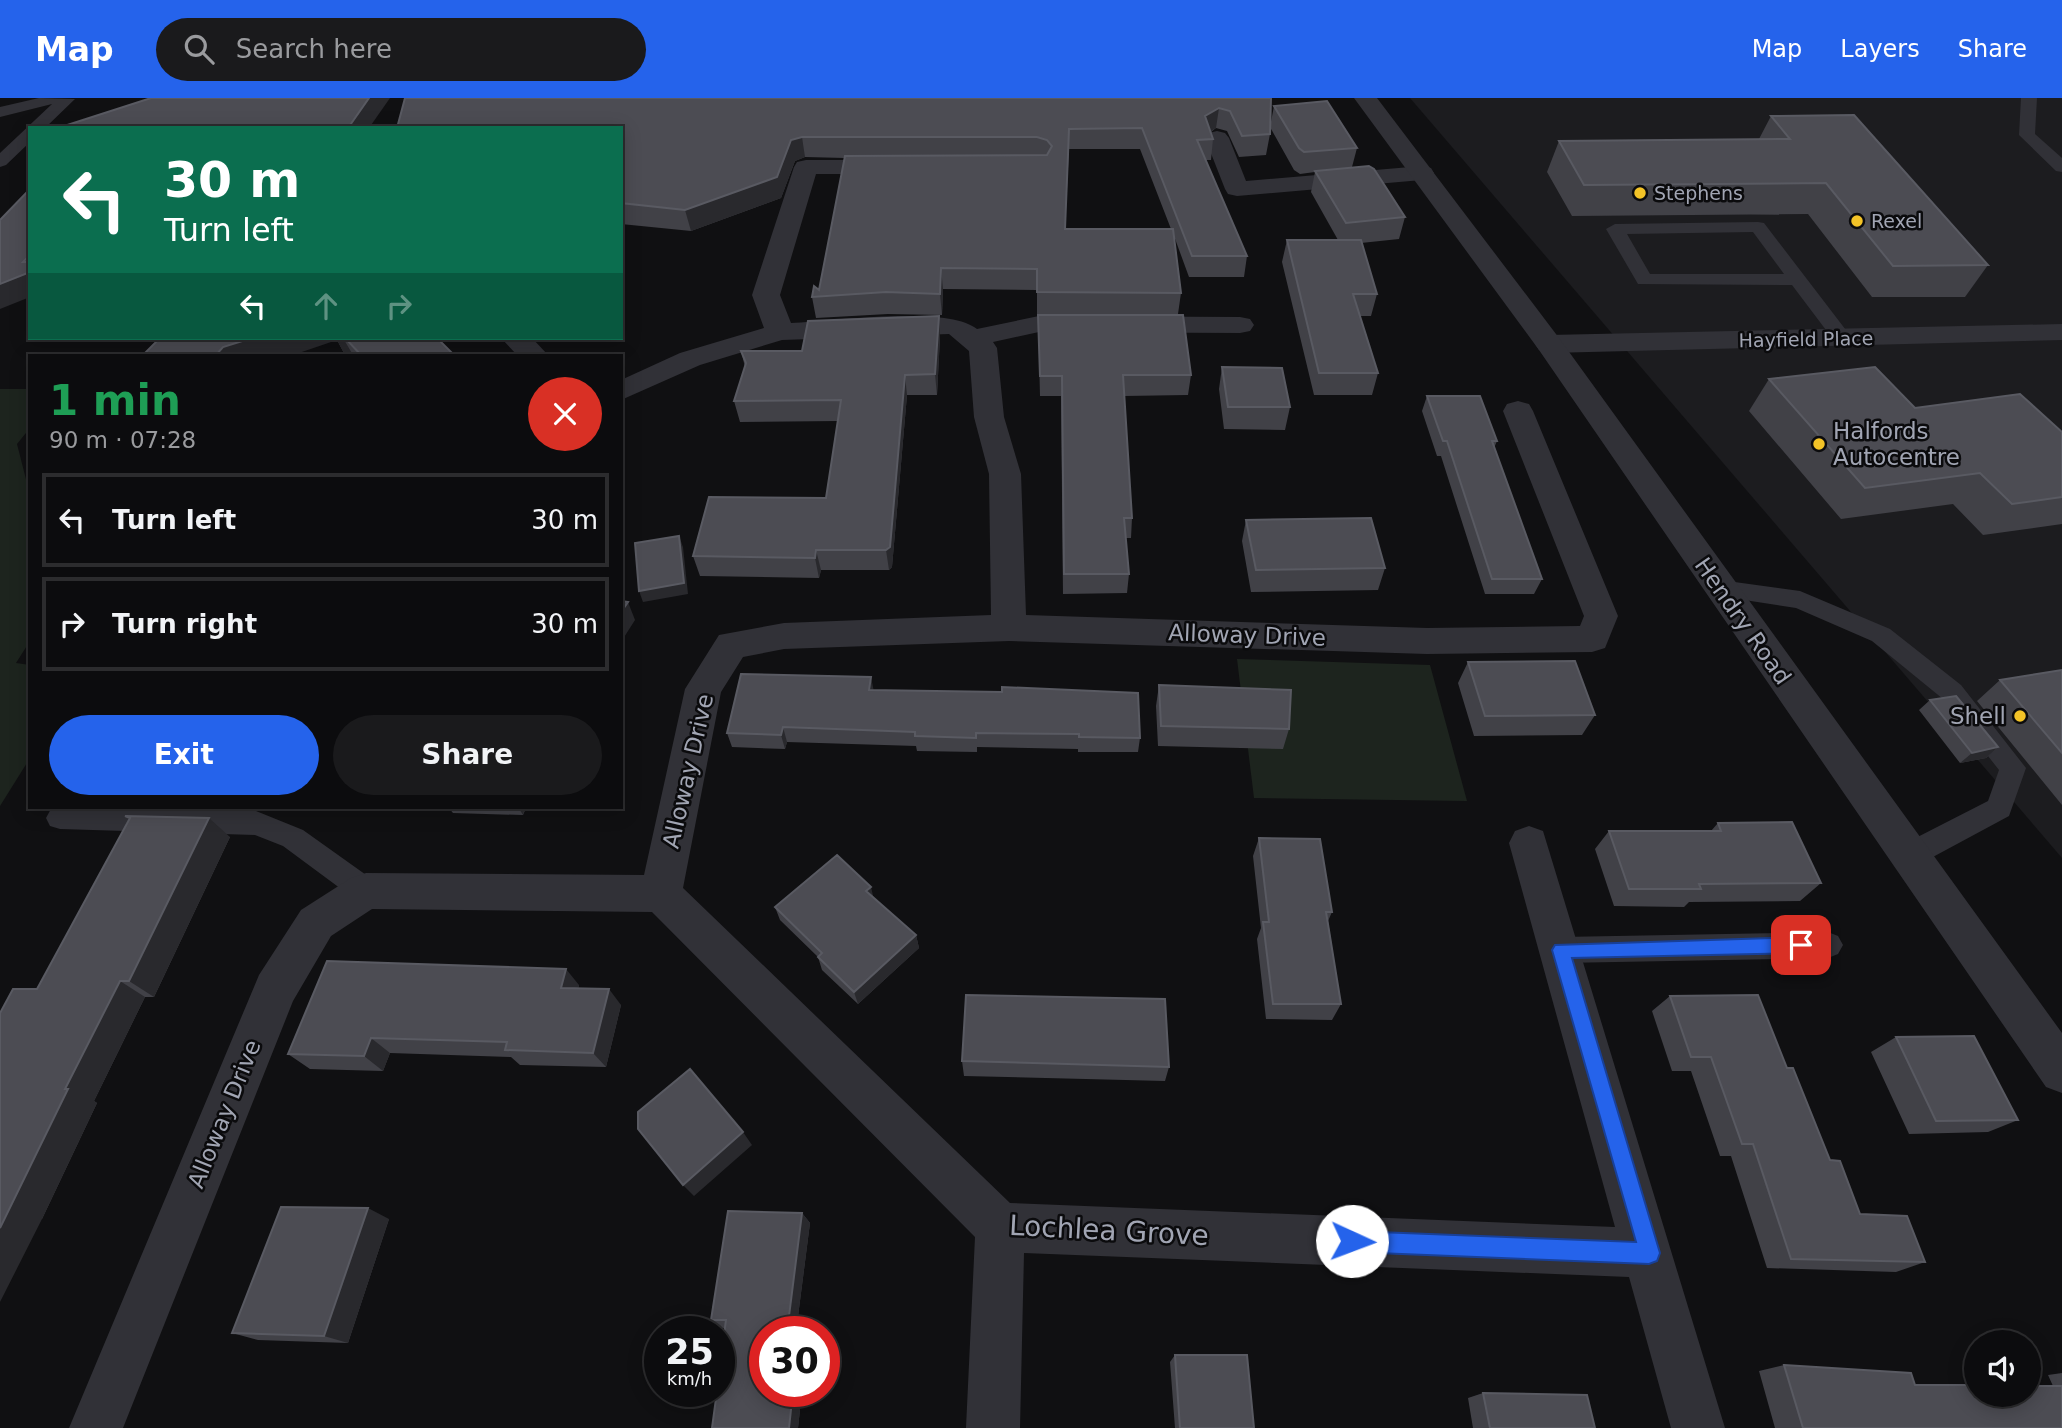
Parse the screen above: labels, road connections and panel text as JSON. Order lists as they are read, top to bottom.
{
  "streets": {
    "street": [
      "Hayfield Place",
      "Hendry Road",
      "Alloway Drive",
      "Lochlea Grove"
    ]
  },
  "crossings": [
    ["Hayfield Place", "Hendry Road"],
    ["Alloway Drive", "Lochlea Grove"]
  ],
  "places": [
    "Stephens",
    "Rexel",
    "Halfords Autocentre",
    "Shell"
  ],
  "page": {
    "header": "Map",
    "search": "Search here",
    "nav": ["Map", "Layers", "Share"],
    "turn": ["30 m", "Turn left"],
    "heading": ["1 min", "90 m · 07:28"],
    "list": [
      {
        "name": "Turn left",
        "value": "30 m"
      },
      {
        "name": "Turn right",
        "value": "30 m"
      }
    ],
    "buttons": ["Exit", "Share"],
    "speed": "25 km/h",
    "limit": "30"
  }
}
